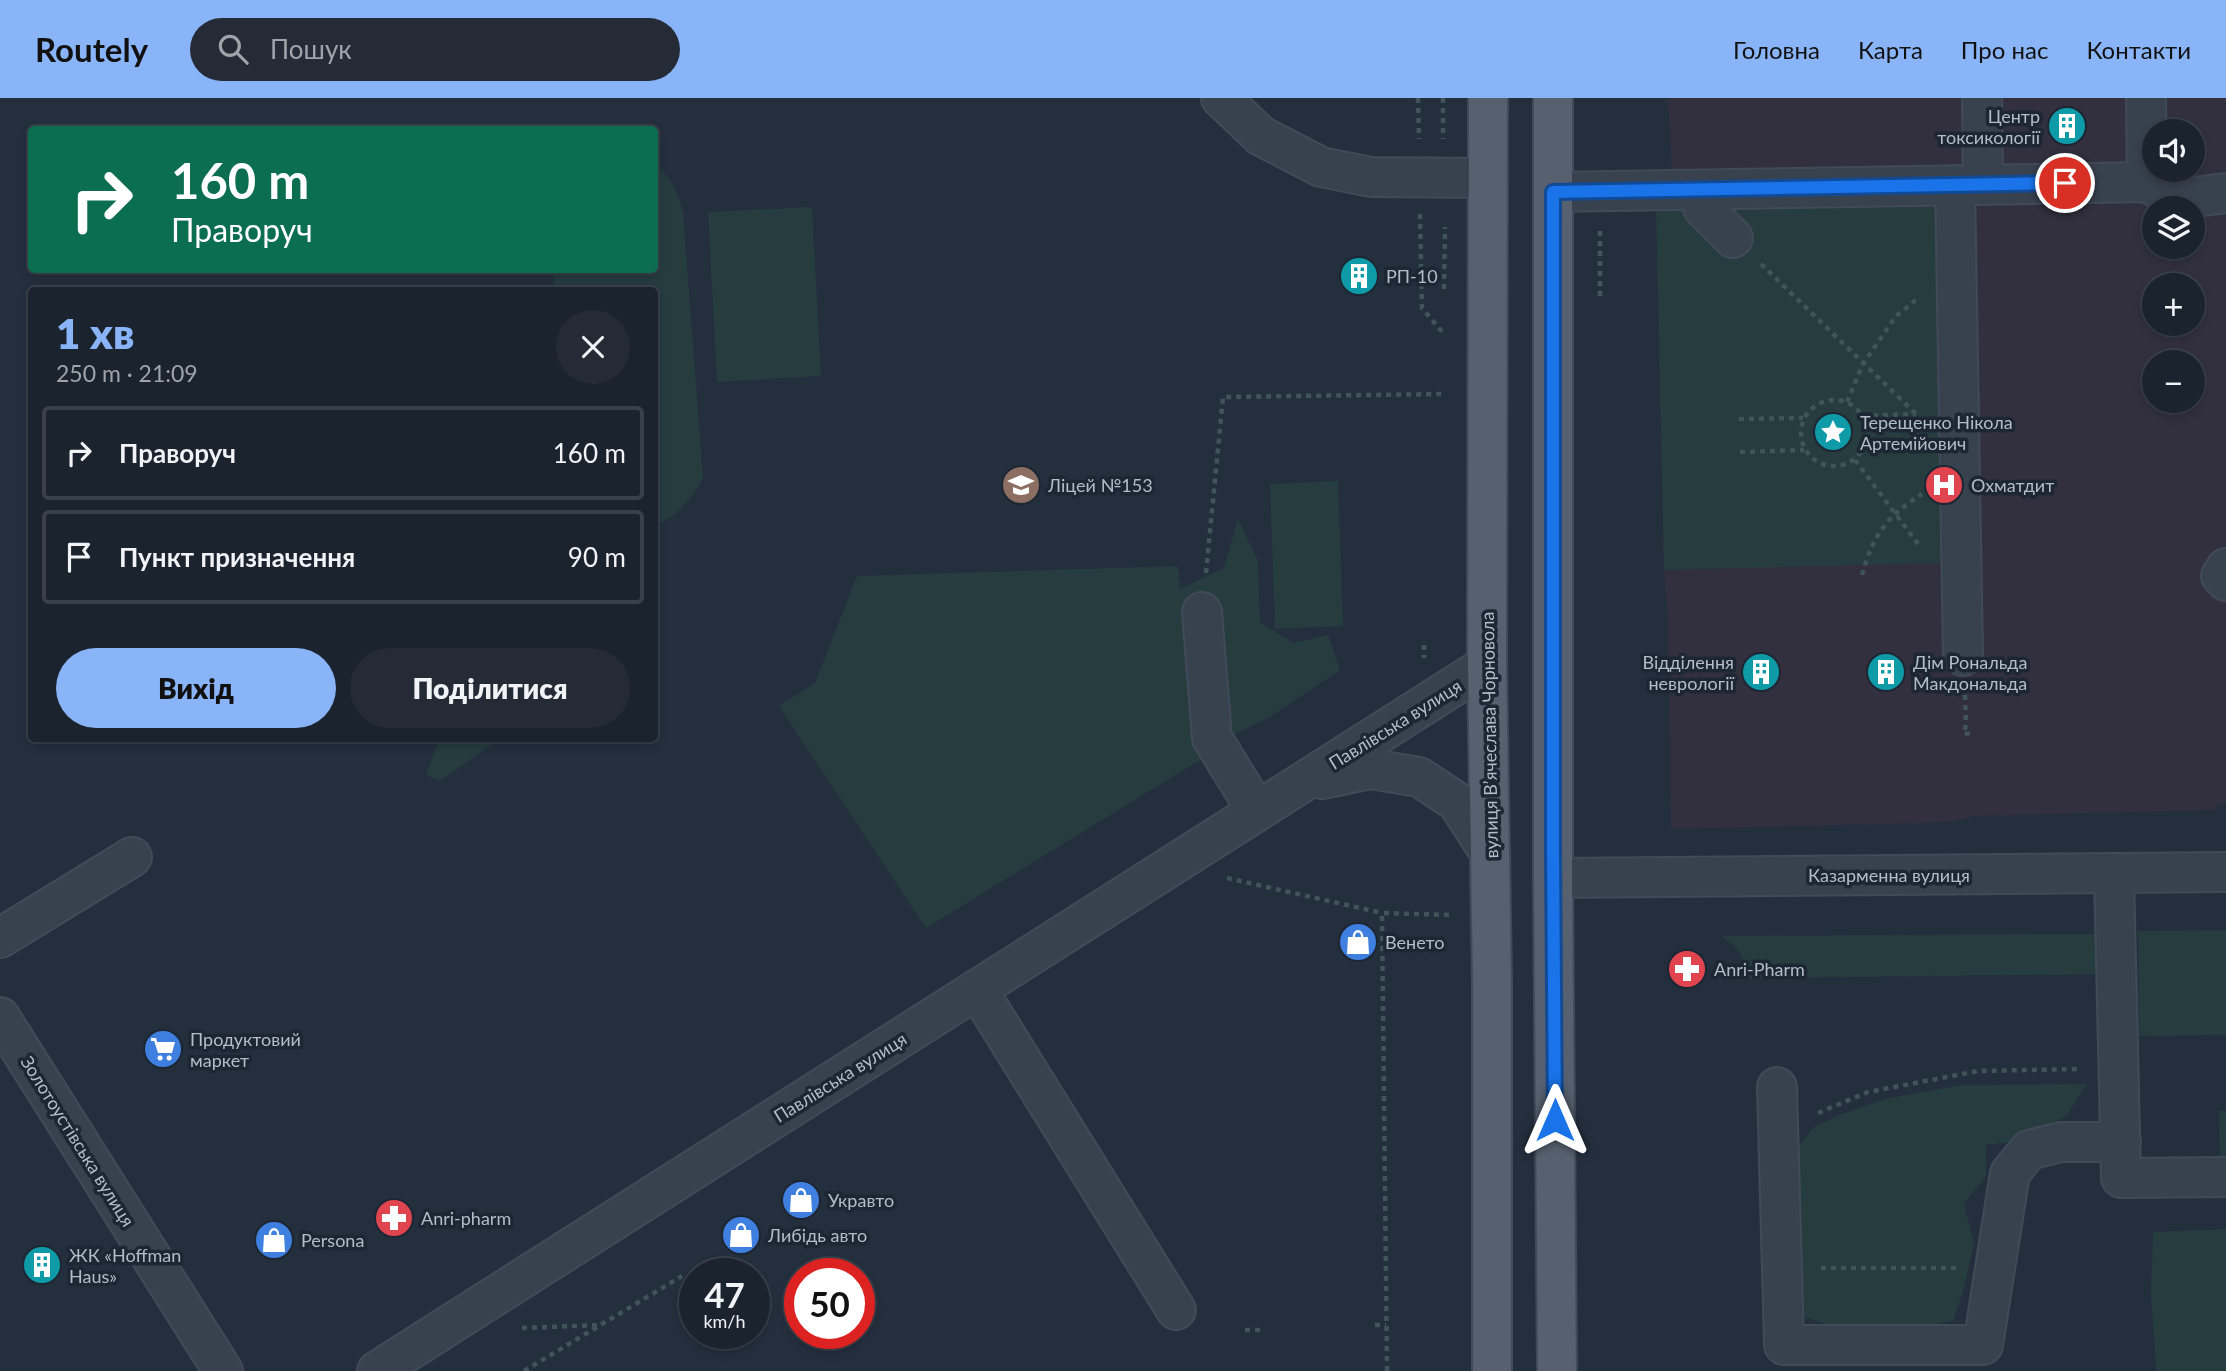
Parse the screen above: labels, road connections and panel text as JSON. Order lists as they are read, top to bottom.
{
  "streets": {
    "main road": ["вулиця Вʼячеслава Чорновола"],
    "street": ["Павлівська вулиця", "Казарменна вулиця", "Золотоустівська вулиця"]
  },
  "crossings": [
    ["Павлівська вулиця", "вулиця Вʼячеслава Чорновола"]
  ],
  "places": {
    "building": [
      "Центр токсикології",
      "РП-10",
      "Відділення неврології",
      "Дім Рональда Макдональда",
      "ЖК «Hoffman Haus»"
    ],
    "place": ["Терещенко Нікола Артемійович"],
    "school or university": ["Ліцей №153"],
    "hospital": ["Охматдит"],
    "shop": [
      "Венето",
      "Укравто",
      "Либідь авто",
      "Persona"
    ],
    "pharmacy": ["Anri-Pharm", "Anri-pharm"],
    "supermarket": ["Продуктовий маркет"]
  },
  "page": {
    "header": "Routely",
    "search": "Пошук",
    "nav": [
      "Головна",
      "Карта",
      "Про нас",
      "Контакти"
    ],
    "map_buttons": ["+", "−"],
    "turn": ["160 m", "Праворуч"],
    "heading": ["1 хв", "250 m · 21:09"],
    "list": [
      {
        "name": "Праворуч",
        "value": "160 m"
      },
      {
        "name": "Пункт призначення",
        "value": "90 m"
      }
    ],
    "buttons": ["Вихід", "Поділитися"],
    "speed": "47 km/h",
    "limit": "50"
  }
}
